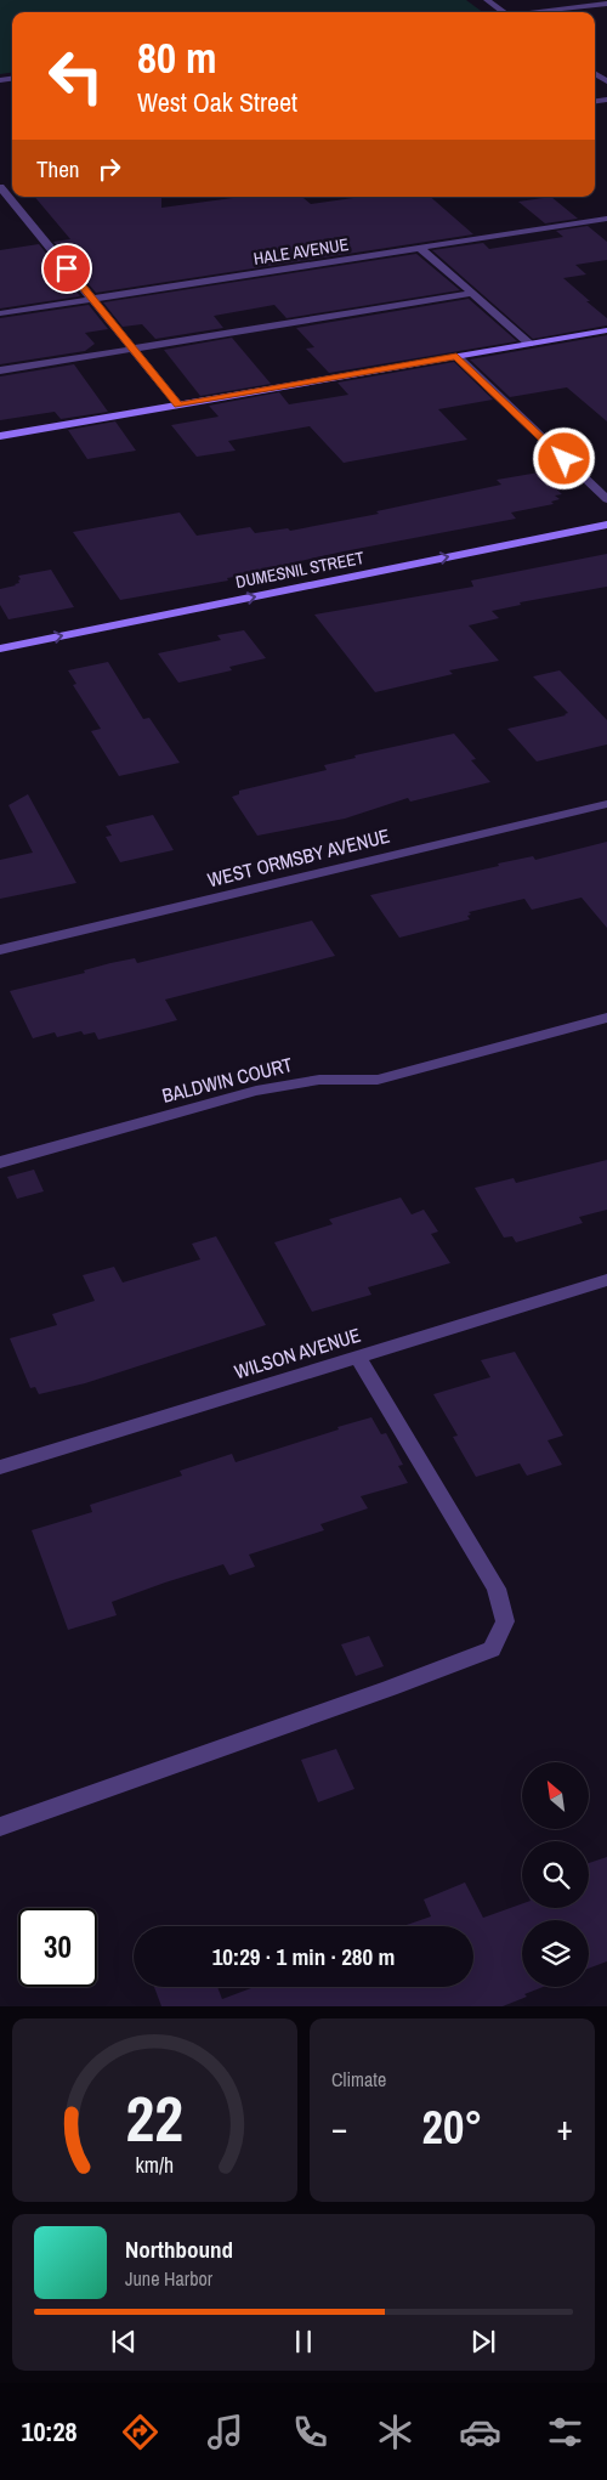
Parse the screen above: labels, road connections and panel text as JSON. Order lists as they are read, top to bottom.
{
  "streets": {
    "main road": ["DUMESNIL STREET"],
    "street": [
      "HALE AVENUE",
      "WEST ORMSBY AVENUE",
      "BALDWIN COURT",
      "WILSON AVENUE"
    ]
  },
  "one_way": ["DUMESNIL STREET"],
  "north": "top left",
  "page": {
    "turn": ["80 m", "West Oak Street"],
    "then": "Then",
    "limit": "30",
    "trip": "10:29 · 1 min · 280 m",
    "tile": "Climate",
    "heat": ["−", "20°", "+"],
    "song": ["Northbound", "June Harbor"],
    "tabs": "10:28",
    "gauge": ["22", "km/h"]
  }
}
